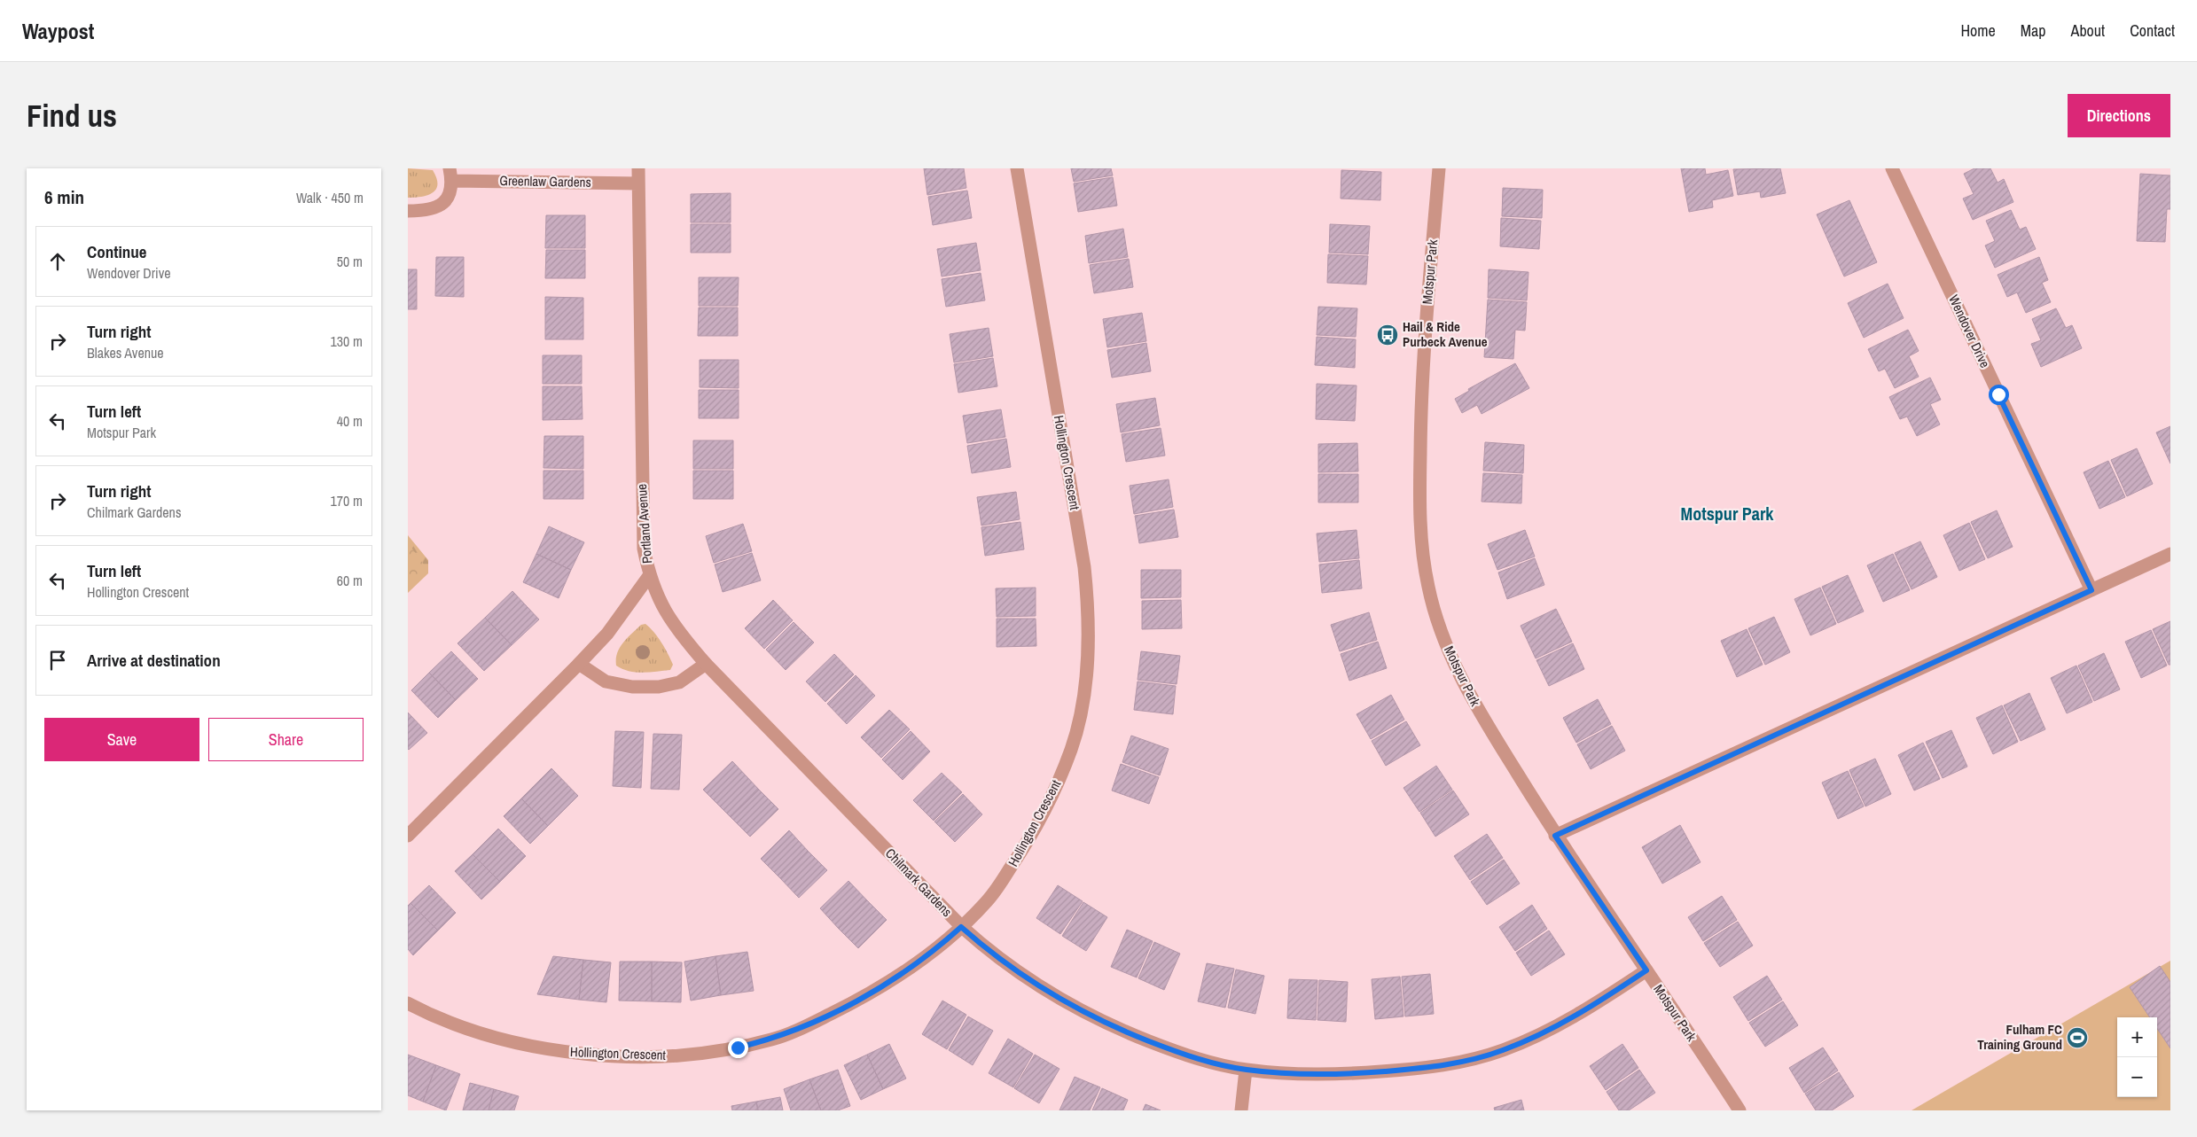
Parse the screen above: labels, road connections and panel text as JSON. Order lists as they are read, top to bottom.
{
  "streets": {
    "street": [
      "Greenlaw Gardens",
      "Motspur Park",
      "Wendover Drive",
      "Hollington Crescent",
      "Portland Avenue",
      "Chilmark Gardens"
    ]
  },
  "crossings": [
    ["Greenlaw Gardens", "Portland Avenue"],
    ["Motspur Park", "Chilmark Gardens"],
    ["Hollington Crescent", "Chilmark Gardens"],
    ["Portland Avenue", "Chilmark Gardens"]
  ],
  "districts": ["Motspur Park"],
  "places": {
    "bus stop": ["Hail & Ride Purbeck Avenue"],
    "sports": ["Fulham FC Training Ground"]
  },
  "page": {
    "header": "Waypost",
    "nav": [
      "Home",
      "Map",
      "About",
      "Contact"
    ],
    "buttons": [
      "Directions",
      ["Save", "Share"]
    ],
    "title": "Find us",
    "heading": ["6 min", "Walk · 450 m"],
    "list": [
      ["Continue", "Wendover Drive", "50 m"],
      ["Turn right", "Blakes Avenue", "130 m"],
      ["Turn left", "Motspur Park", "40 m"],
      ["Turn right", "Chilmark Gardens", "170 m"],
      ["Turn left", "Hollington Crescent", "60 m"],
      "Arrive at destination"
    ],
    "map_buttons": ["+", "−"]
  }
}
